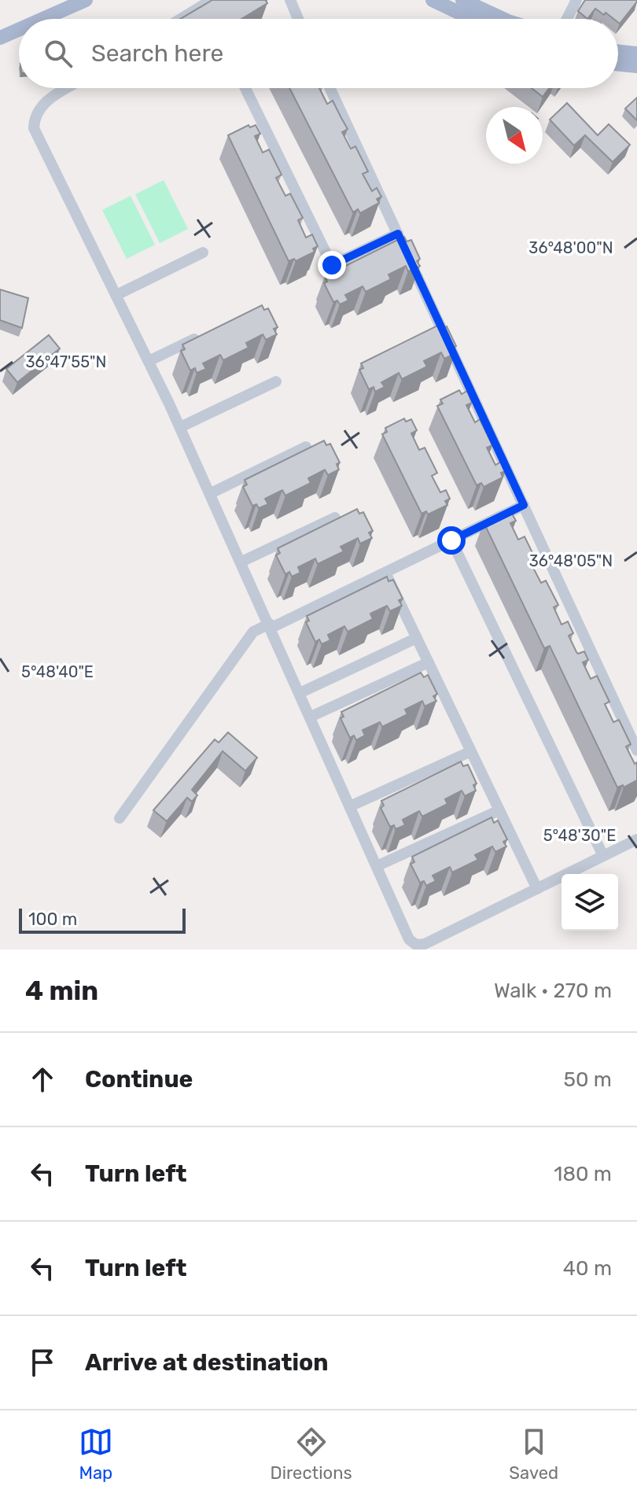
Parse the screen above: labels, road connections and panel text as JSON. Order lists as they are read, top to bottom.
{
  "scale_bar": "100 m",
  "north": "bottom right",
  "page": {
    "search": "Search here",
    "scale": "100 m",
    "heading": ["4 min", "Walk · 270 m"],
    "list": [
      ["Continue", "50 m"],
      ["Turn left", "180 m"],
      ["Turn left", "40 m"],
      "Arrive at destination"
    ],
    "nav": ["Map", "Directions", "Saved"]
  },
  "coordinates": [
    "36°48'00\"N",
    "36°47'55\"N",
    "36°48'05\"N",
    "5°48'40\"E",
    "5°48'30\"E"
  ]
}
